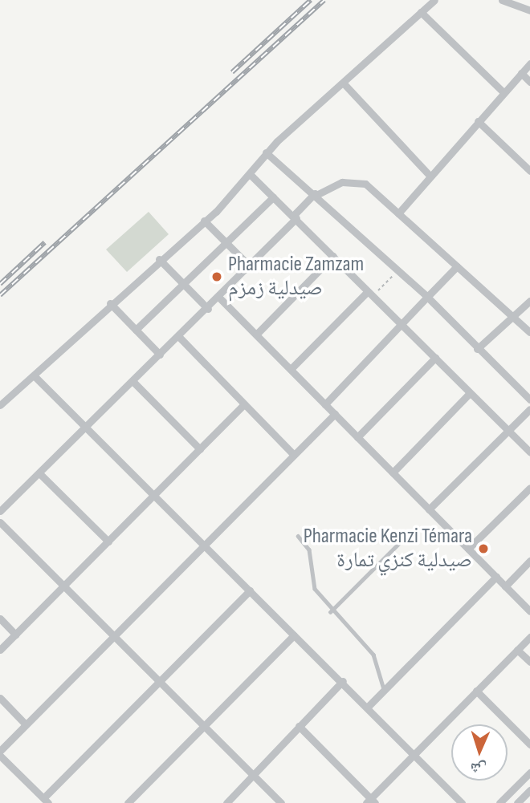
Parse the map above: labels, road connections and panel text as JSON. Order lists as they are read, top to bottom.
{
  "places": ["Pharmacie Zamzam صيدلية زمزم", "Pharmacie Kenzi Témara صيدلية كنزي تمارة"],
  "north": "bottom"
}
